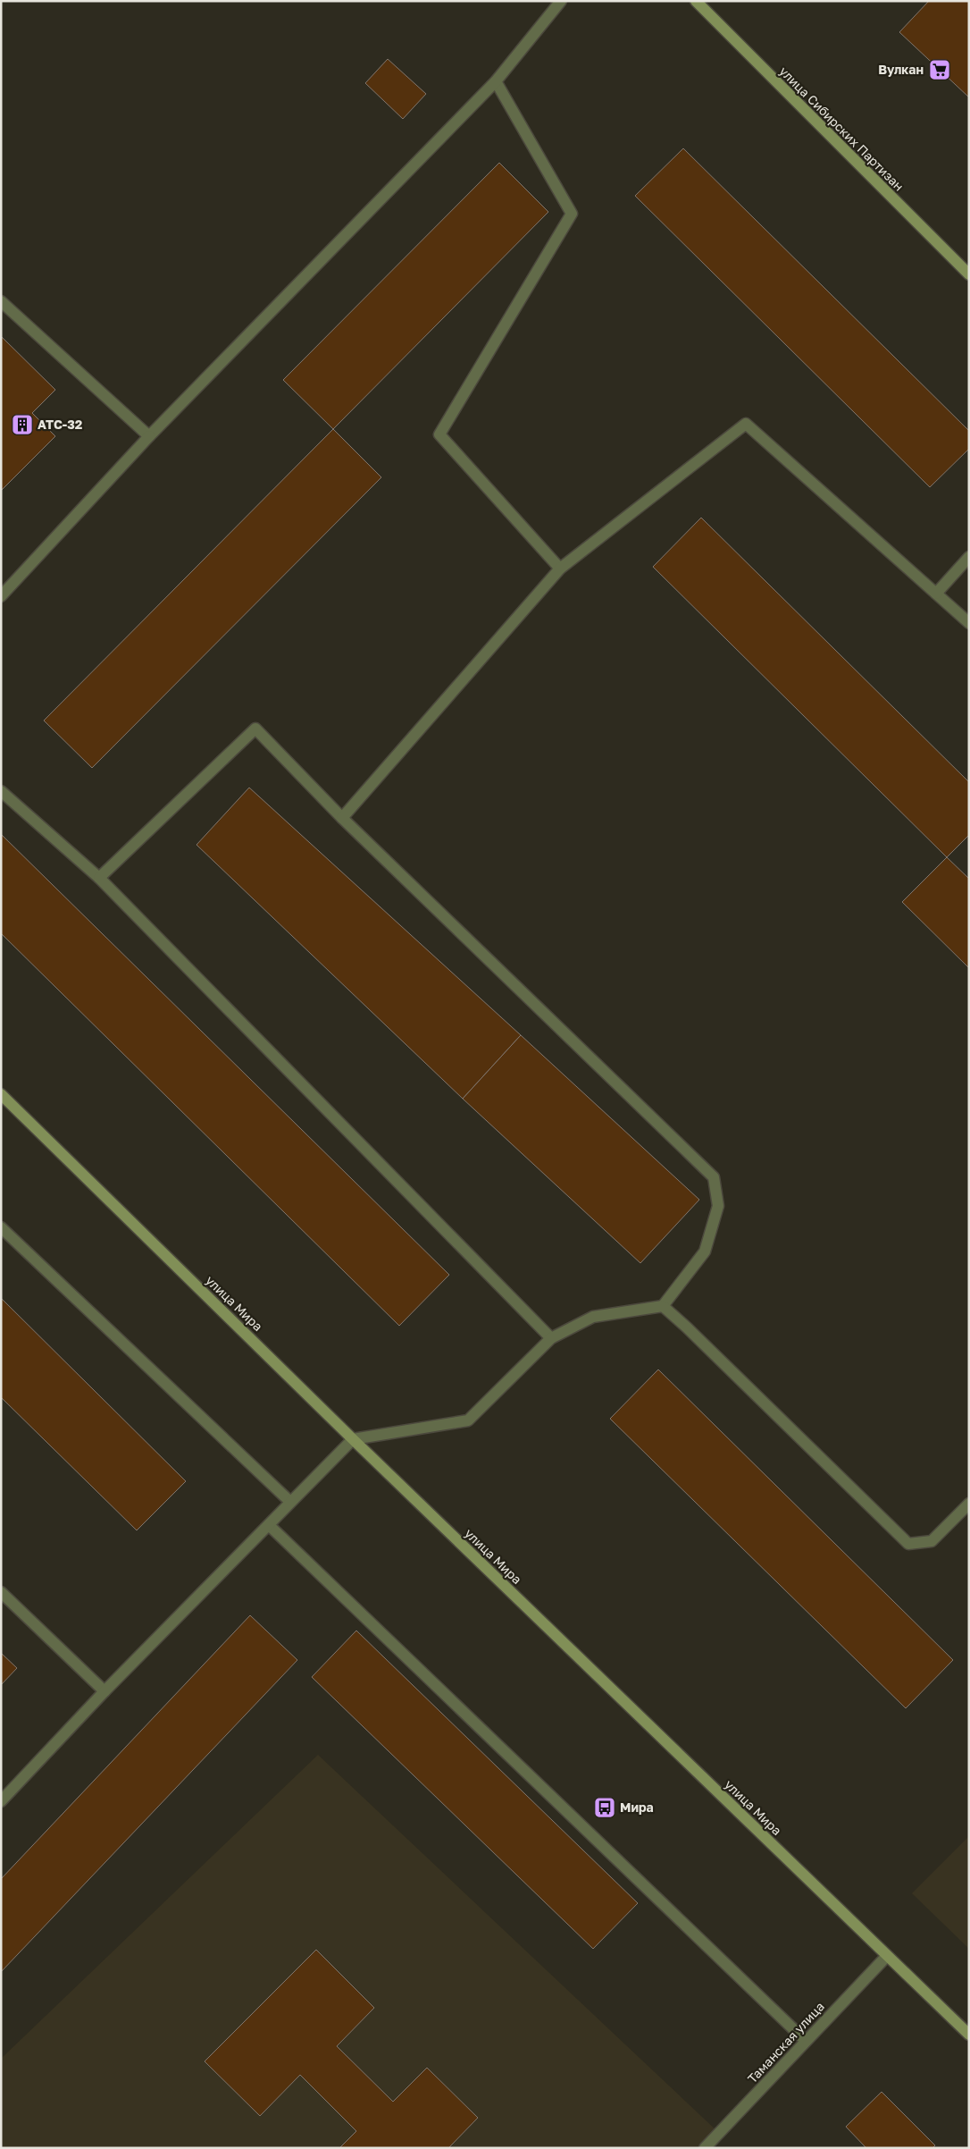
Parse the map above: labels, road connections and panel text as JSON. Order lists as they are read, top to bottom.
{
  "streets": {
    "main road": ["улица Сибирских Партизан", "улица Мира"],
    "street": ["Таманская улица"]
  },
  "crossings": [
    ["улица Мира", "Таманская улица"]
  ],
  "places": {
    "supermarket": ["Вулкан"],
    "building": ["АТС-32"],
    "bus stop": ["Мира"]
  }
}
